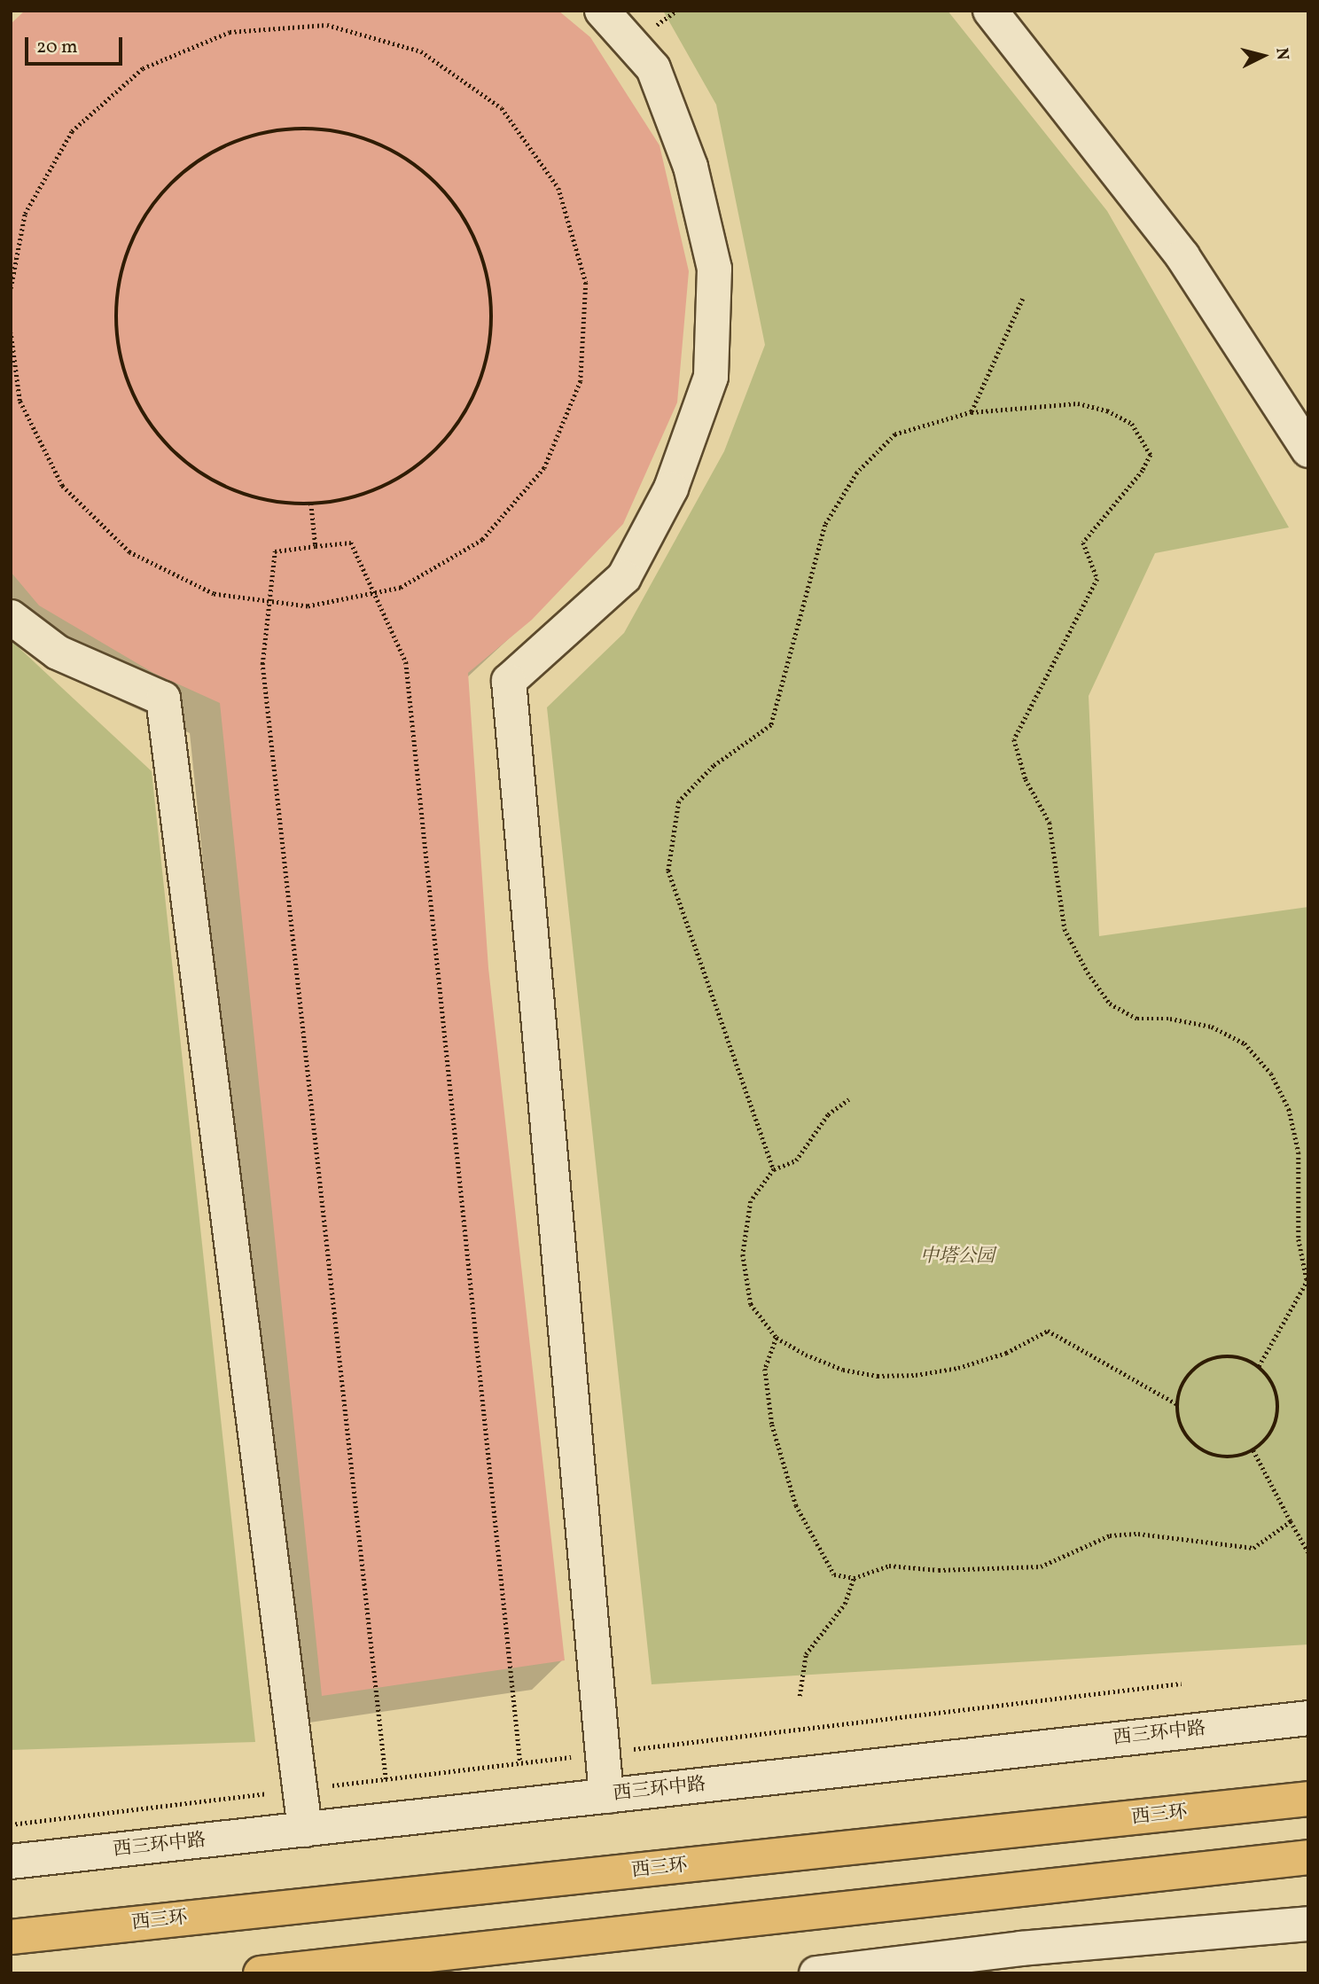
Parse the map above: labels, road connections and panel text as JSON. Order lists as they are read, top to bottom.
{
  "streets": {
    "highway": ["西三环"],
    "street": ["西三环中路"]
  },
  "parks": ["中塔公园"],
  "scale_bar": "20 m",
  "north": "right"
}
